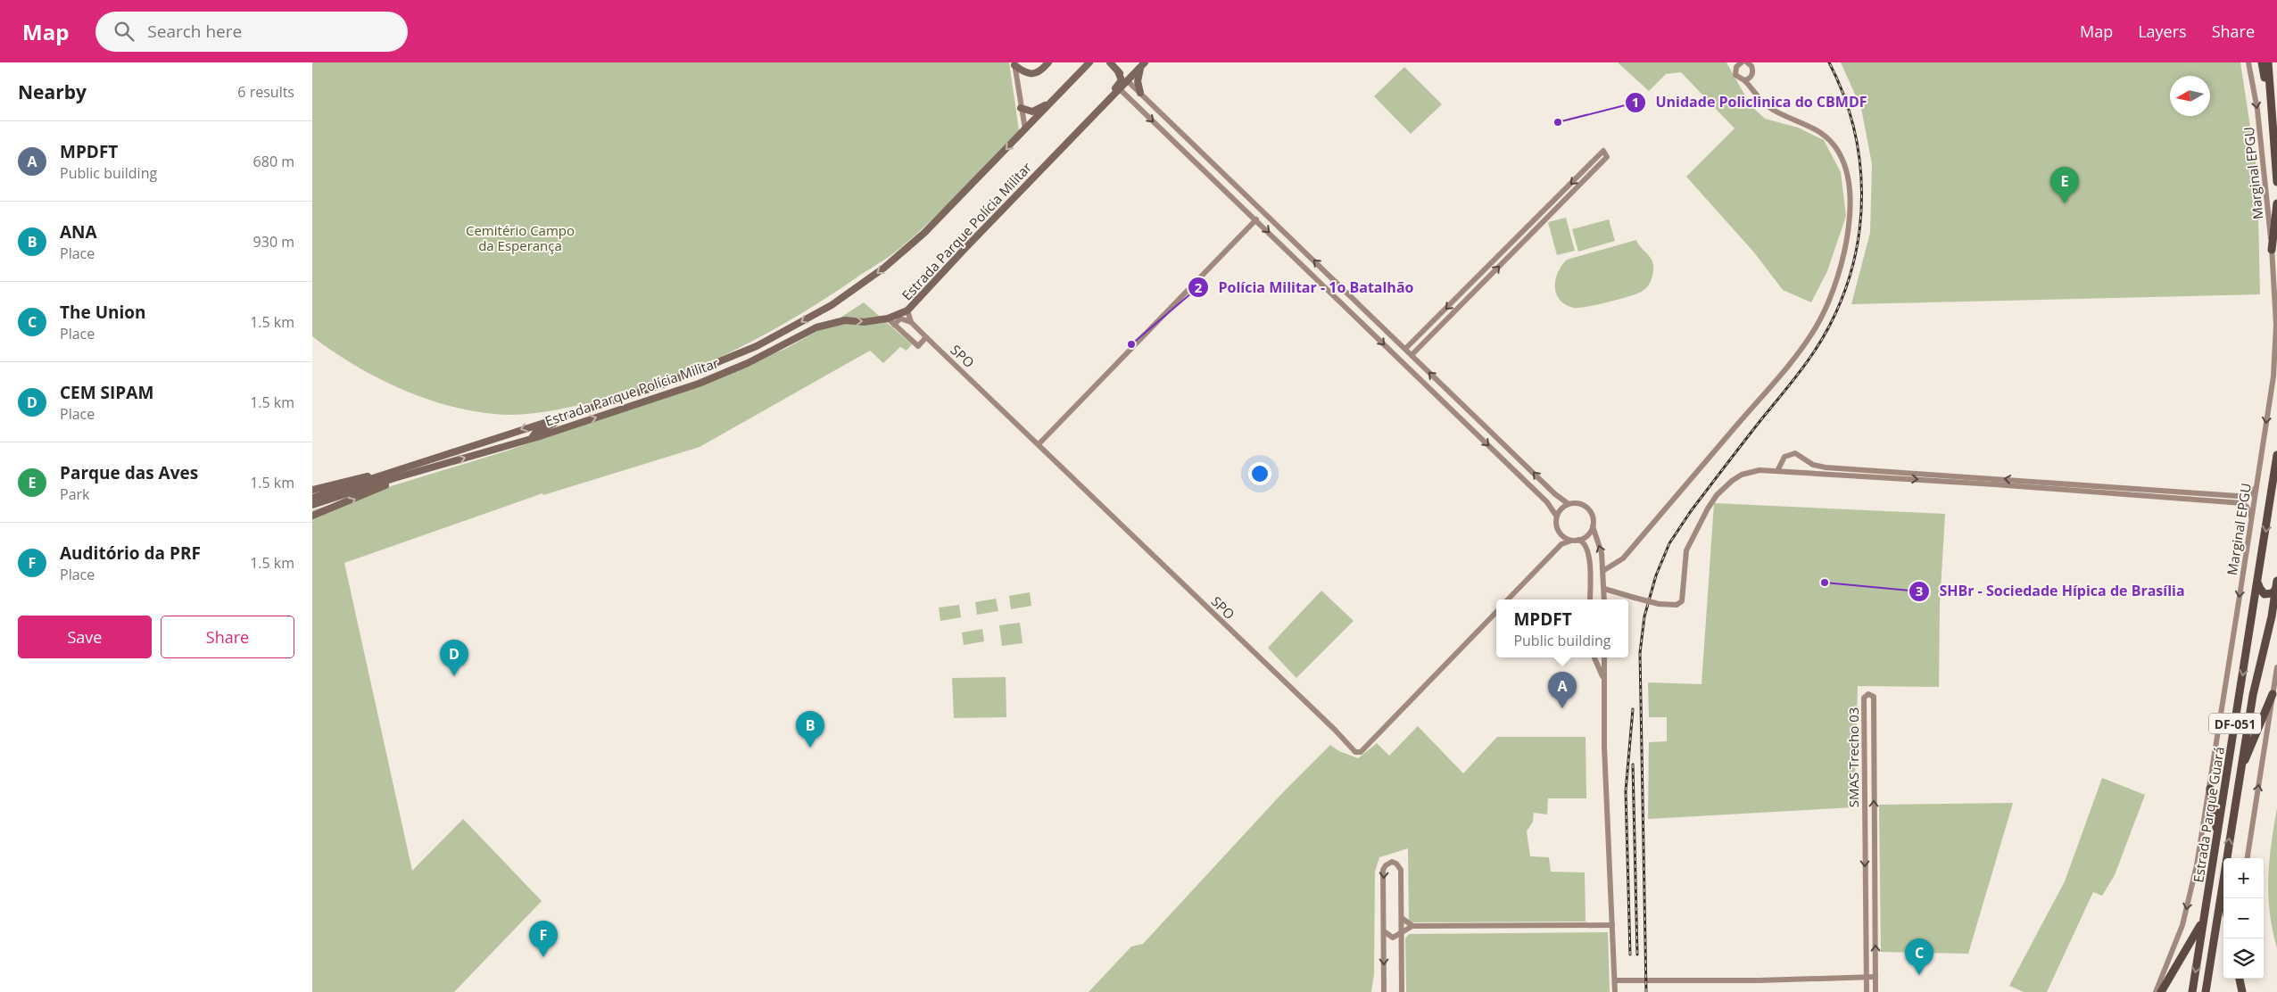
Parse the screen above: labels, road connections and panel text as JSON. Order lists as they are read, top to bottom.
{
  "streets": {
    "highway": ["DF-051", "Estrada Parque Guará"],
    "main road": ["Estrada Parque Polícia Militar"],
    "street": ["Marginal EPGU", "SPO", "SMAS Trecho 03"]
  },
  "crossings": [
    ["Estrada Parque Polícia Militar", "SPO"]
  ],
  "one_way": ["Marginal EPGU"],
  "parks": ["Cemitério Campo da Esperança"],
  "places": ["Unidade Policlinica do CBMDF", "Polícia Militar - 1o Batalhão", "SHBr - Sociedade Hípica de Brasília"],
  "north": "left",
  "page": {
    "header": "Map",
    "search": "Search here",
    "nav": ["Map", "Layers", "Share"],
    "heading": ["Nearby", "6 results"],
    "list": [
      {
        "mark": "A",
        "name": "MPDFT",
        "note": "Public building",
        "value": "680 m"
      },
      {
        "mark": "B",
        "name": "ANA",
        "note": "Place",
        "value": "930 m"
      },
      {
        "mark": "C",
        "name": "The Union",
        "note": "Place",
        "value": "1.5 km"
      },
      {
        "mark": "D",
        "name": "CEM SIPAM",
        "note": "Place",
        "value": "1.5 km"
      },
      {
        "mark": "E",
        "name": "Parque das Aves",
        "note": "Park",
        "value": "1.5 km"
      },
      {
        "mark": "F",
        "name": "Auditório da PRF",
        "note": "Place",
        "value": "1.5 km"
      }
    ],
    "pins": [
      "E",
      "D",
      "A",
      "B",
      "F",
      "C"
    ],
    "popup": ["MPDFT", "Public building"],
    "buttons": ["Save", "Share"],
    "map_buttons": ["+", "−"]
  }
}
